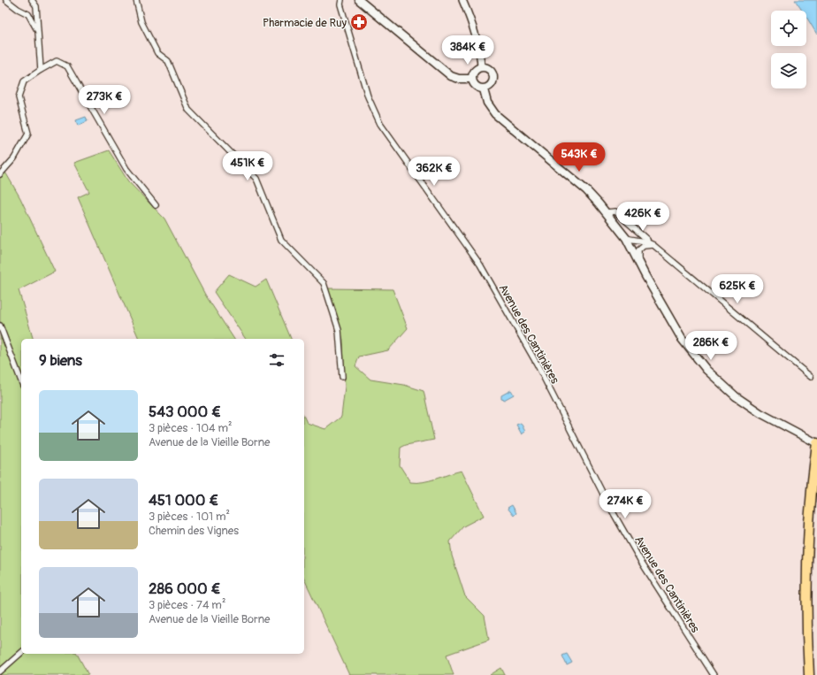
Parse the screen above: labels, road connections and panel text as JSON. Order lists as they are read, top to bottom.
{
  "streets": {
    "street": ["Avenue des Cantinières"]
  },
  "places": {
    "pharmacy": ["Pharmacie de Ruy"]
  },
  "page": {
    "price": [
      "384K €",
      "273K €",
      "543K €",
      "451K €",
      "362K €",
      "426K €",
      "625K €",
      "286K €",
      "274K €"
    ],
    "heading": "9 biens",
    "list": [
      {
        "name": "543 000 €",
        "note": "3 pièces · 104 m² · Avenue de la Vieille Borne"
      },
      {
        "name": "451 000 €",
        "note": "3 pièces · 101 m² · Chemin des Vignes"
      },
      {
        "name": "286 000 €",
        "note": "3 pièces · 74 m² · Avenue de la Vieille Borne"
      }
    ]
  }
}
